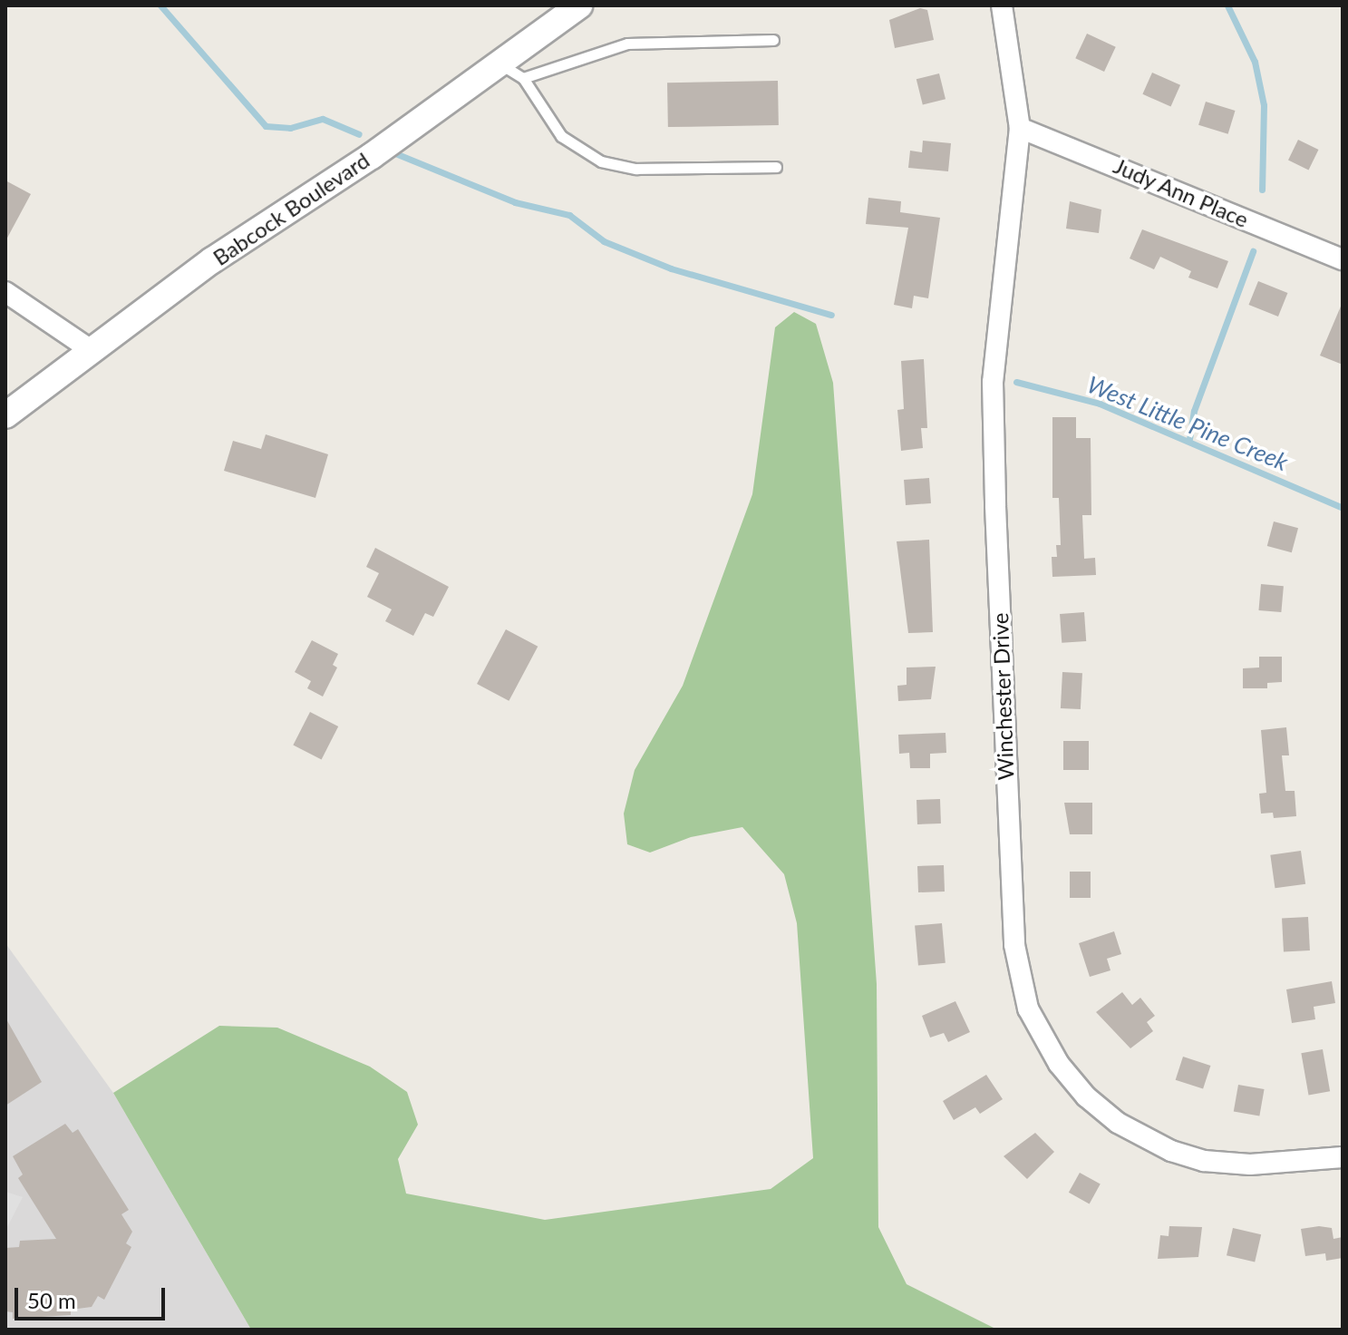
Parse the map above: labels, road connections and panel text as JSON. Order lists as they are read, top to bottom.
{
  "streets": {
    "street": ["Judy Ann Place", "Babcock Boulevard", "Winchester Drive"]
  },
  "crossings": [
    ["Judy Ann Place", "Winchester Drive"]
  ],
  "water": ["West Little Pine Creek"],
  "scale_bar": "50 m"
}
